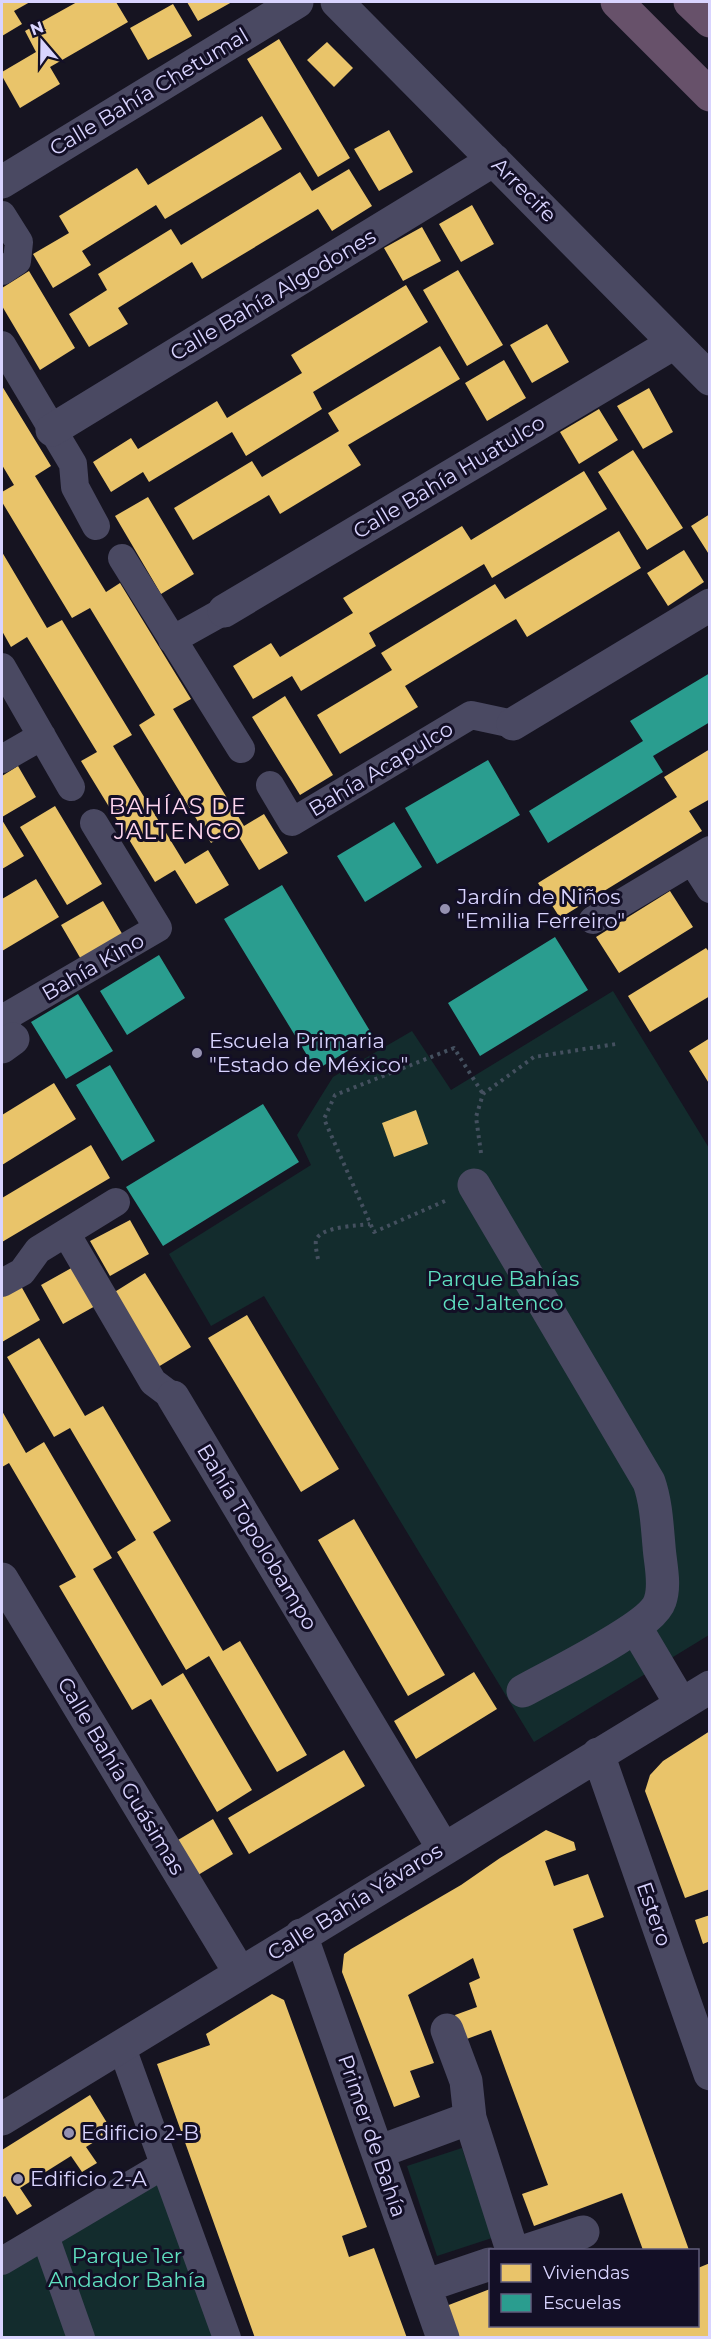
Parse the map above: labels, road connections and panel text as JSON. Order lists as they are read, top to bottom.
{
  "streets": {
    "street": [
      "Calle Bahía Chetumal",
      "Arrecife",
      "Calle Bahía Algodones",
      "Calle Bahía Huatulco",
      "Bahía Acapulco",
      "Bahía Kino",
      "Bahía Topolobampo",
      "Calle Bahía Guásimas",
      "Calle Bahía Yávaros",
      "Estero",
      "Primer de Bahía"
    ]
  },
  "crossings": [
    ["Arrecife", "Calle Bahía Algodones"],
    ["Arrecife", "Calle Bahía Huatulco"],
    ["Bahía Topolobampo", "Calle Bahía Yávaros"],
    ["Calle Bahía Guásimas", "Calle Bahía Yávaros"],
    ["Calle Bahía Yávaros", "Estero"],
    ["Calle Bahía Yávaros", "Primer de Bahía"]
  ],
  "districts": ["BAHÍAS DE JALTENCO"],
  "parks": ["Parque Bahías de Jaltenco", "Parque 1er Andador Bahía"],
  "places": [
    "Jardín de Niños \"Emilia Ferreiro\"",
    "Escuela Primaria \"Estado de México\"",
    "Edificio 2-B",
    "Edificio 2-A"
  ],
  "legend": ["Viviendas", "Escuelas"],
  "north": "top"
}
